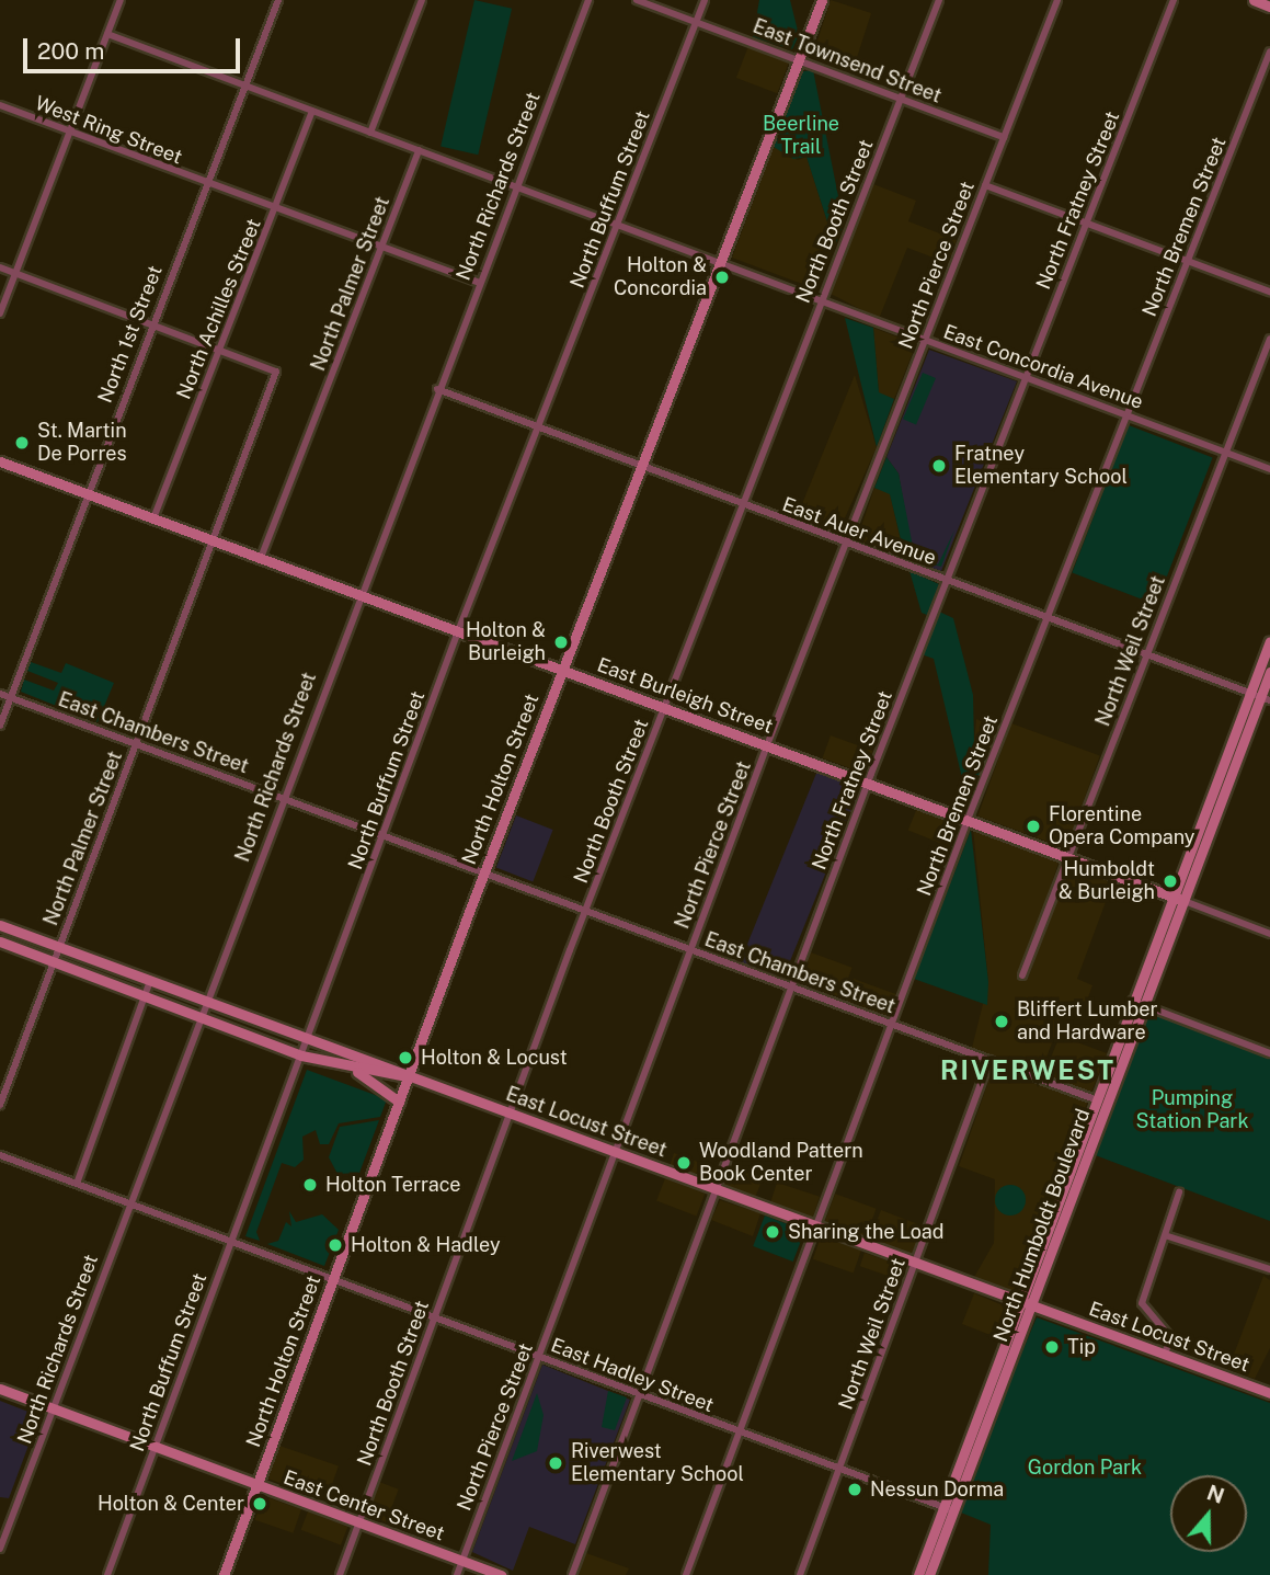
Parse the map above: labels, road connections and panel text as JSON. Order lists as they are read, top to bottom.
{
  "streets": {
    "main road": [
      "East Burleigh Street",
      "North Holton Street",
      "East Locust Street",
      "North Humboldt Boulevard",
      "East Center Street"
    ],
    "street": [
      "East Townsend Street",
      "West Ring Street",
      "North Richards Street",
      "North Buffum Street",
      "North Fratney Street",
      "North Booth Street",
      "North Bremen Street",
      "North Pierce Street",
      "North Palmer Street",
      "North Achilles Street",
      "North 1st Street",
      "East Concordia Avenue",
      "East Auer Avenue",
      "North Weil Street",
      "East Chambers Street",
      "East Hadley Street"
    ]
  },
  "crossings": [
    ["East Townsend Street", "North Buffum Street"],
    ["East Townsend Street", "North Booth Street"],
    ["East Townsend Street", "North Pierce Street"],
    ["East Townsend Street", "North Holton Street"],
    ["West Ring Street", "North Richards Street"],
    ["West Ring Street", "North Palmer Street"],
    ["West Ring Street", "North Achilles Street"],
    ["West Ring Street", "North 1st Street"],
    ["North Richards Street", "East Concordia Avenue"],
    ["North Richards Street", "East Auer Avenue"],
    ["North Richards Street", "East Burleigh Street"],
    ["North Richards Street", "East Chambers Street"],
    ["North Richards Street", "East Locust Street"],
    ["North Richards Street", "East Hadley Street"],
    ["North Richards Street", "East Center Street"],
    ["North Buffum Street", "East Concordia Avenue"],
    ["North Buffum Street", "East Auer Avenue"],
    ["North Buffum Street", "East Burleigh Street"],
    ["North Buffum Street", "East Chambers Street"],
    ["North Buffum Street", "East Locust Street"],
    ["North Buffum Street", "East Hadley Street"],
    ["North Buffum Street", "East Center Street"],
    ["North Fratney Street", "East Concordia Avenue"],
    ["North Fratney Street", "East Auer Avenue"],
    ["North Fratney Street", "East Burleigh Street"],
    ["North Fratney Street", "East Chambers Street"],
    ["North Fratney Street", "East Locust Street"],
    ["North Fratney Street", "East Hadley Street"],
    ["North Booth Street", "East Concordia Avenue"],
    ["North Booth Street", "East Auer Avenue"],
    ["North Booth Street", "East Burleigh Street"],
    ["North Booth Street", "East Chambers Street"],
    ["North Booth Street", "East Locust Street"],
    ["North Booth Street", "East Hadley Street"],
    ["North Booth Street", "East Center Street"],
    ["North Bremen Street", "East Concordia Avenue"],
    ["North Bremen Street", "East Auer Avenue"],
    ["North Bremen Street", "East Burleigh Street"],
    ["North Bremen Street", "East Chambers Street"],
    ["North Bremen Street", "East Locust Street"],
    ["North Bremen Street", "East Hadley Street"],
    ["North Pierce Street", "East Concordia Avenue"],
    ["North Pierce Street", "East Auer Avenue"],
    ["North Pierce Street", "East Burleigh Street"],
    ["North Pierce Street", "East Chambers Street"],
    ["North Pierce Street", "East Locust Street"],
    ["North Pierce Street", "East Hadley Street"],
    ["North Pierce Street", "East Center Street"],
    ["North Palmer Street", "North Achilles Street"],
    ["North Palmer Street", "East Concordia Avenue"],
    ["North Palmer Street", "East Burleigh Street"],
    ["North Palmer Street", "East Chambers Street"],
    ["North Palmer Street", "East Locust Street"],
    ["North Achilles Street", "East Concordia Avenue"],
    ["North Achilles Street", "East Burleigh Street"],
    ["North 1st Street", "East Concordia Avenue"],
    ["North 1st Street", "East Burleigh Street"],
    ["North 1st Street", "East Chambers Street"],
    ["East Concordia Avenue", "North Weil Street"],
    ["East Concordia Avenue", "North Holton Street"],
    ["East Auer Avenue", "North Weil Street"],
    ["East Auer Avenue", "North Holton Street"],
    ["East Auer Avenue", "North Humboldt Boulevard"],
    ["North Weil Street", "East Burleigh Street"],
    ["North Weil Street", "East Chambers Street"],
    ["North Weil Street", "East Locust Street"],
    ["North Weil Street", "East Hadley Street"],
    ["East Burleigh Street", "North Holton Street"],
    ["East Burleigh Street", "North Humboldt Boulevard"],
    ["East Chambers Street", "North Holton Street"],
    ["East Chambers Street", "North Humboldt Boulevard"],
    ["North Holton Street", "East Locust Street"],
    ["North Holton Street", "East Hadley Street"],
    ["North Holton Street", "East Center Street"],
    ["East Locust Street", "North Humboldt Boulevard"],
    ["North Humboldt Boulevard", "East Hadley Street"]
  ],
  "districts": ["RIVERWEST"],
  "parks": ["Beerline Trail", "Pumping Station Park", "Gordon Park"],
  "places": [
    "Holton & Concordia",
    "St. Martin De Porres",
    "Fratney Elementary School",
    "Holton & Burleigh",
    "Florentine Opera Company",
    "Humboldt & Burleigh",
    "Bliffert Lumber and Hardware",
    "Holton & Locust",
    "Woodland Pattern Book Center",
    "Holton Terrace",
    "Sharing the Load",
    "Holton & Hadley",
    "Tip",
    "Riverwest Elementary School",
    "Nessun Dorma",
    "Holton & Center"
  ],
  "scale_bar": "200 m",
  "north": "top"
}
